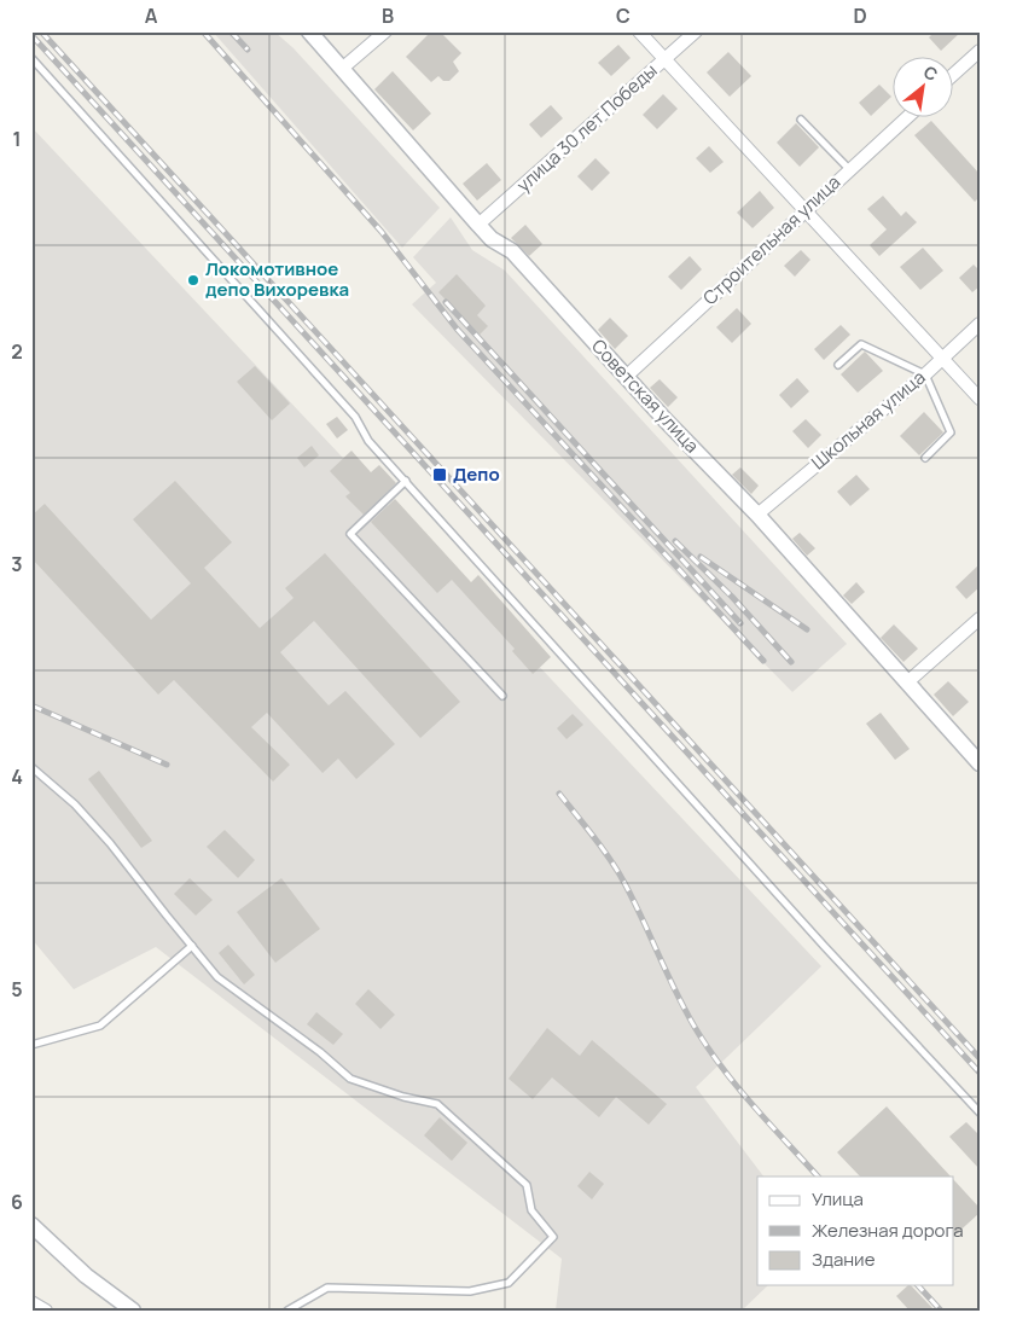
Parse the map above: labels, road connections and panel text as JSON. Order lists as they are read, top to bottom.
{
  "streets": {
    "street": [
      "улица 30 лет Победы",
      "Строительная улица",
      "Советская улица",
      "Школьная улица"
    ]
  },
  "crossings": [
    ["улица 30 лет Победы", "Советская улица"],
    ["Строительная улица", "Советская улица"],
    ["Советская улица", "Школьная улица"]
  ],
  "places": {
    "other": ["Локомотивное депо Вихоревка"],
    "transit": ["Депо"]
  },
  "legend": ["Улица", "Железная дорога", "Здание"],
  "north": "top right",
  "grid": {
    "columns": [
      "A",
      "B",
      "C",
      "D"
    ],
    "rows": [
      "1",
      "2",
      "3",
      "4",
      "5",
      "6"
    ]
  }
}
